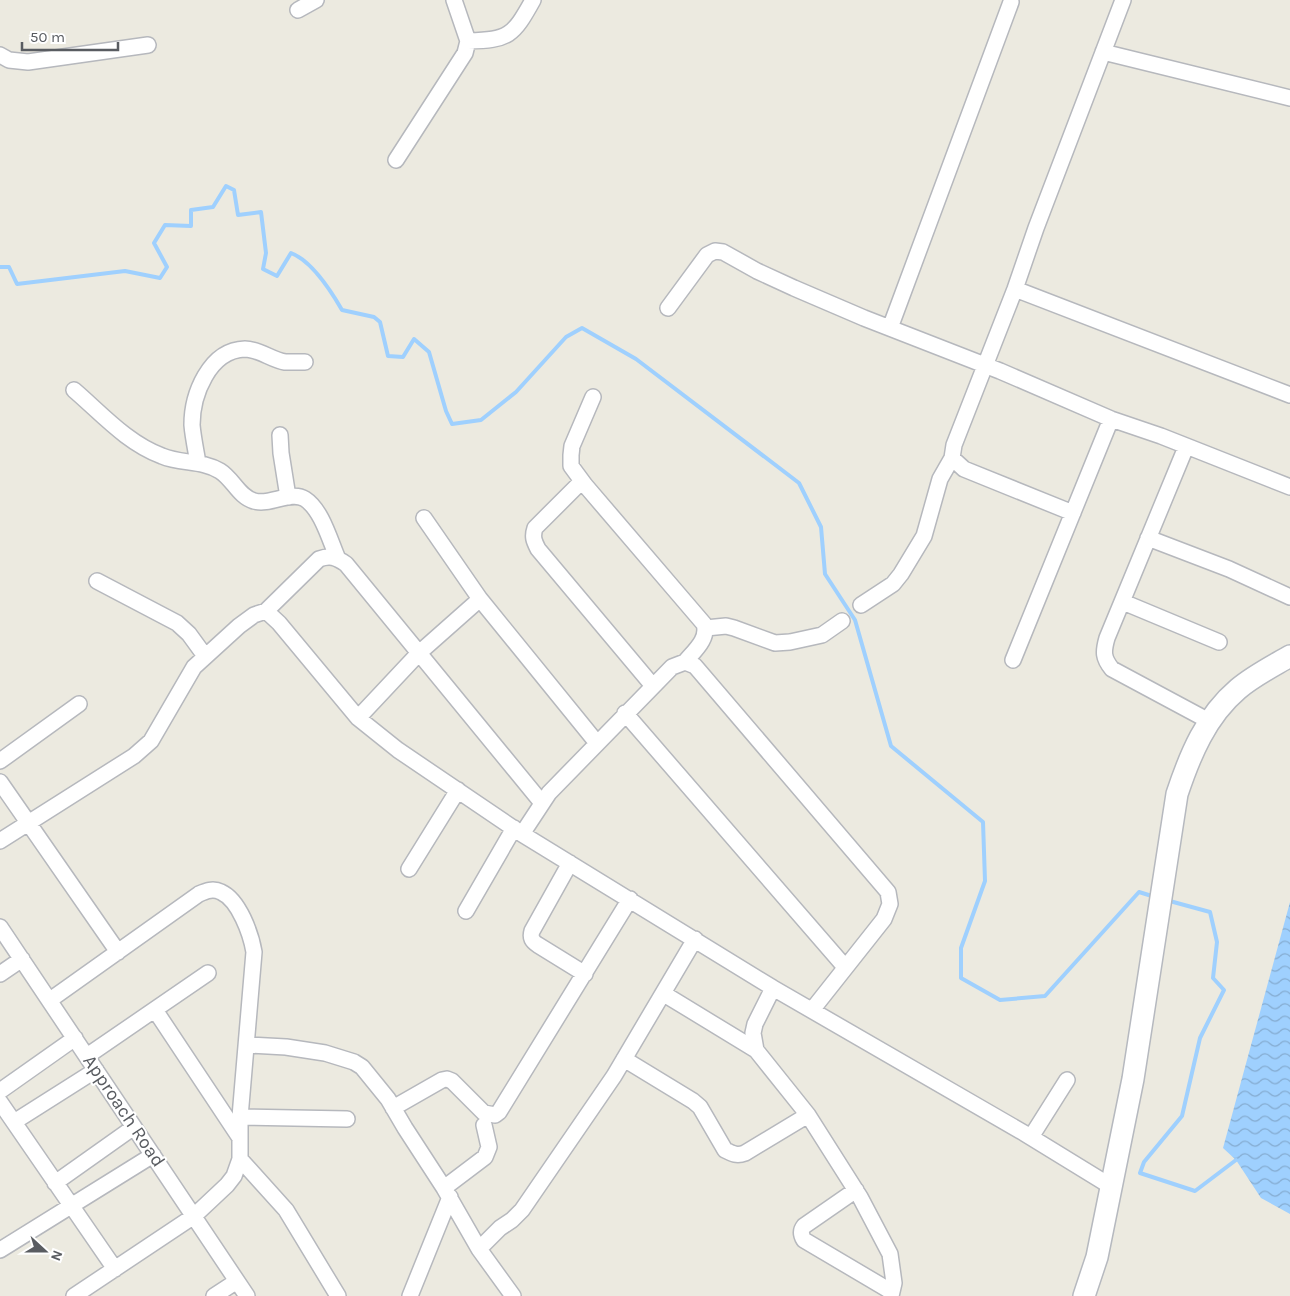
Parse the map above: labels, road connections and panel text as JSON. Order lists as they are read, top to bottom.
{
  "streets": {
    "street": ["Approach Road"]
  },
  "scale_bar": "50 m",
  "north": "right"
}
